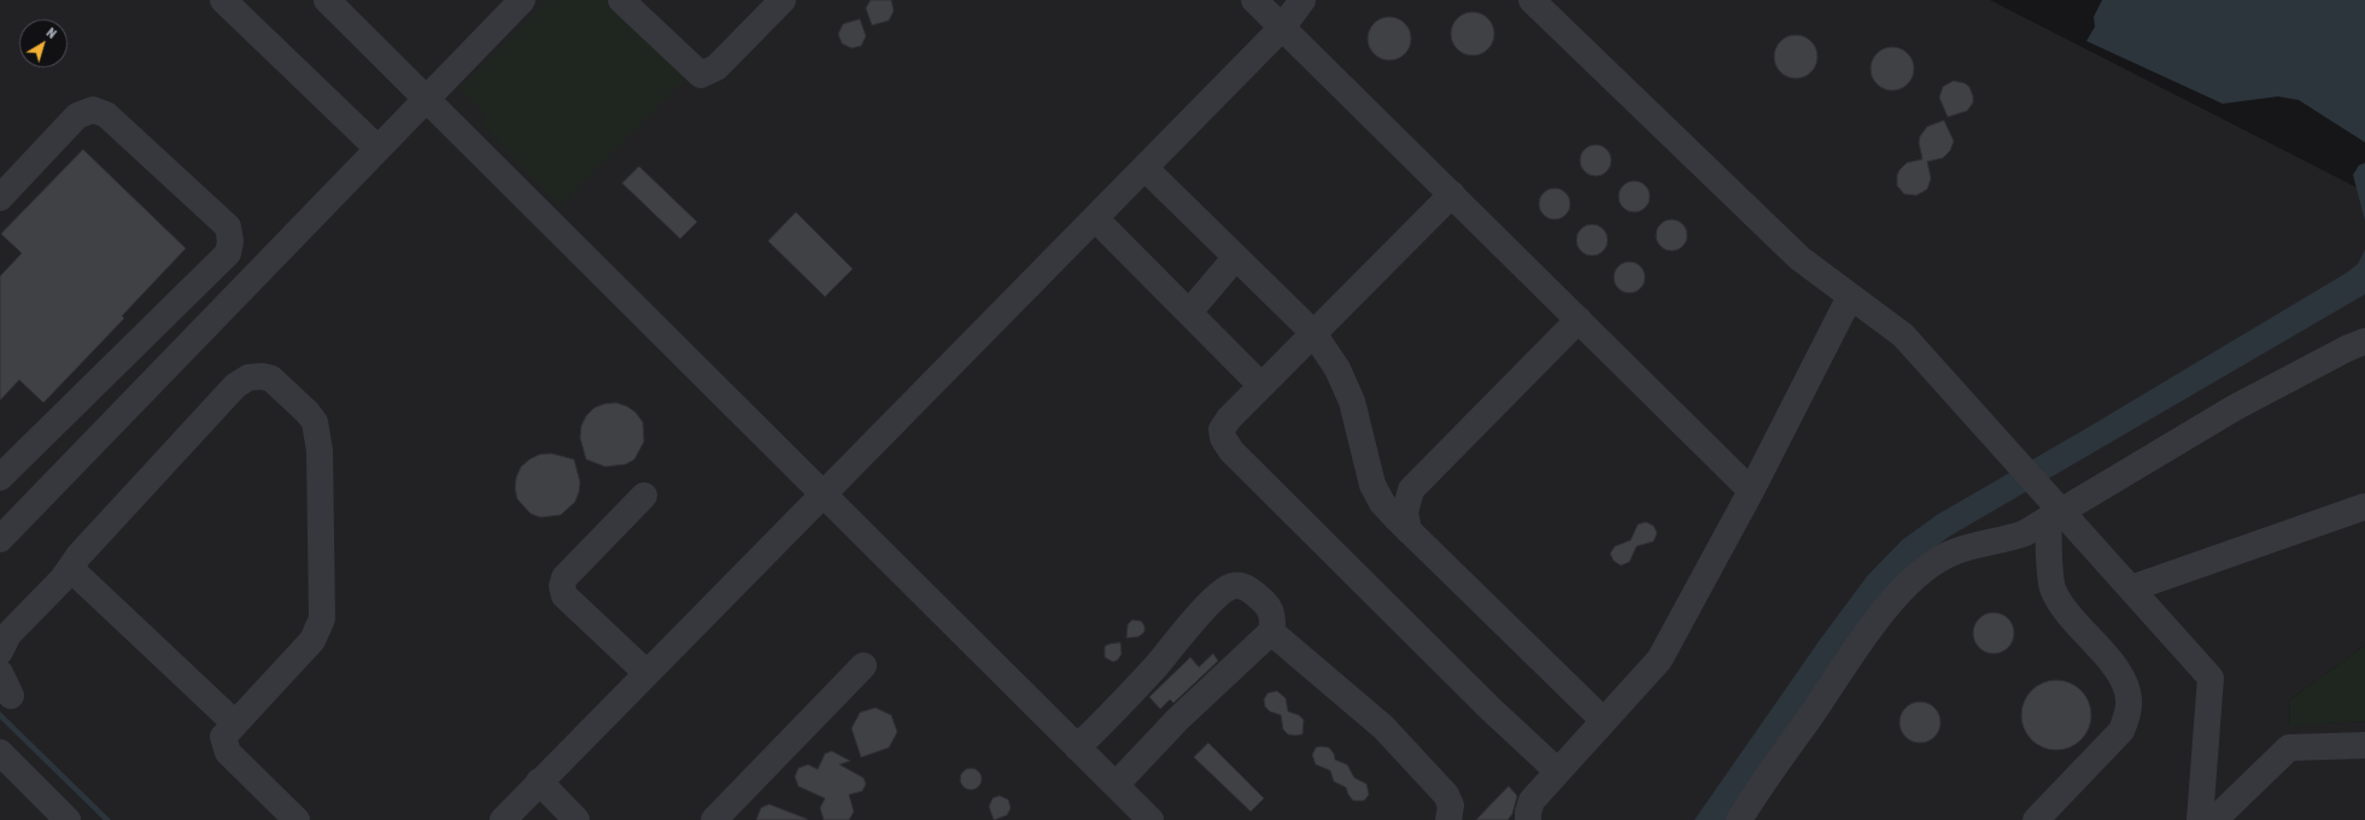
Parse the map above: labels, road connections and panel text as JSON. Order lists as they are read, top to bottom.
{
  "north": "top right"
}
